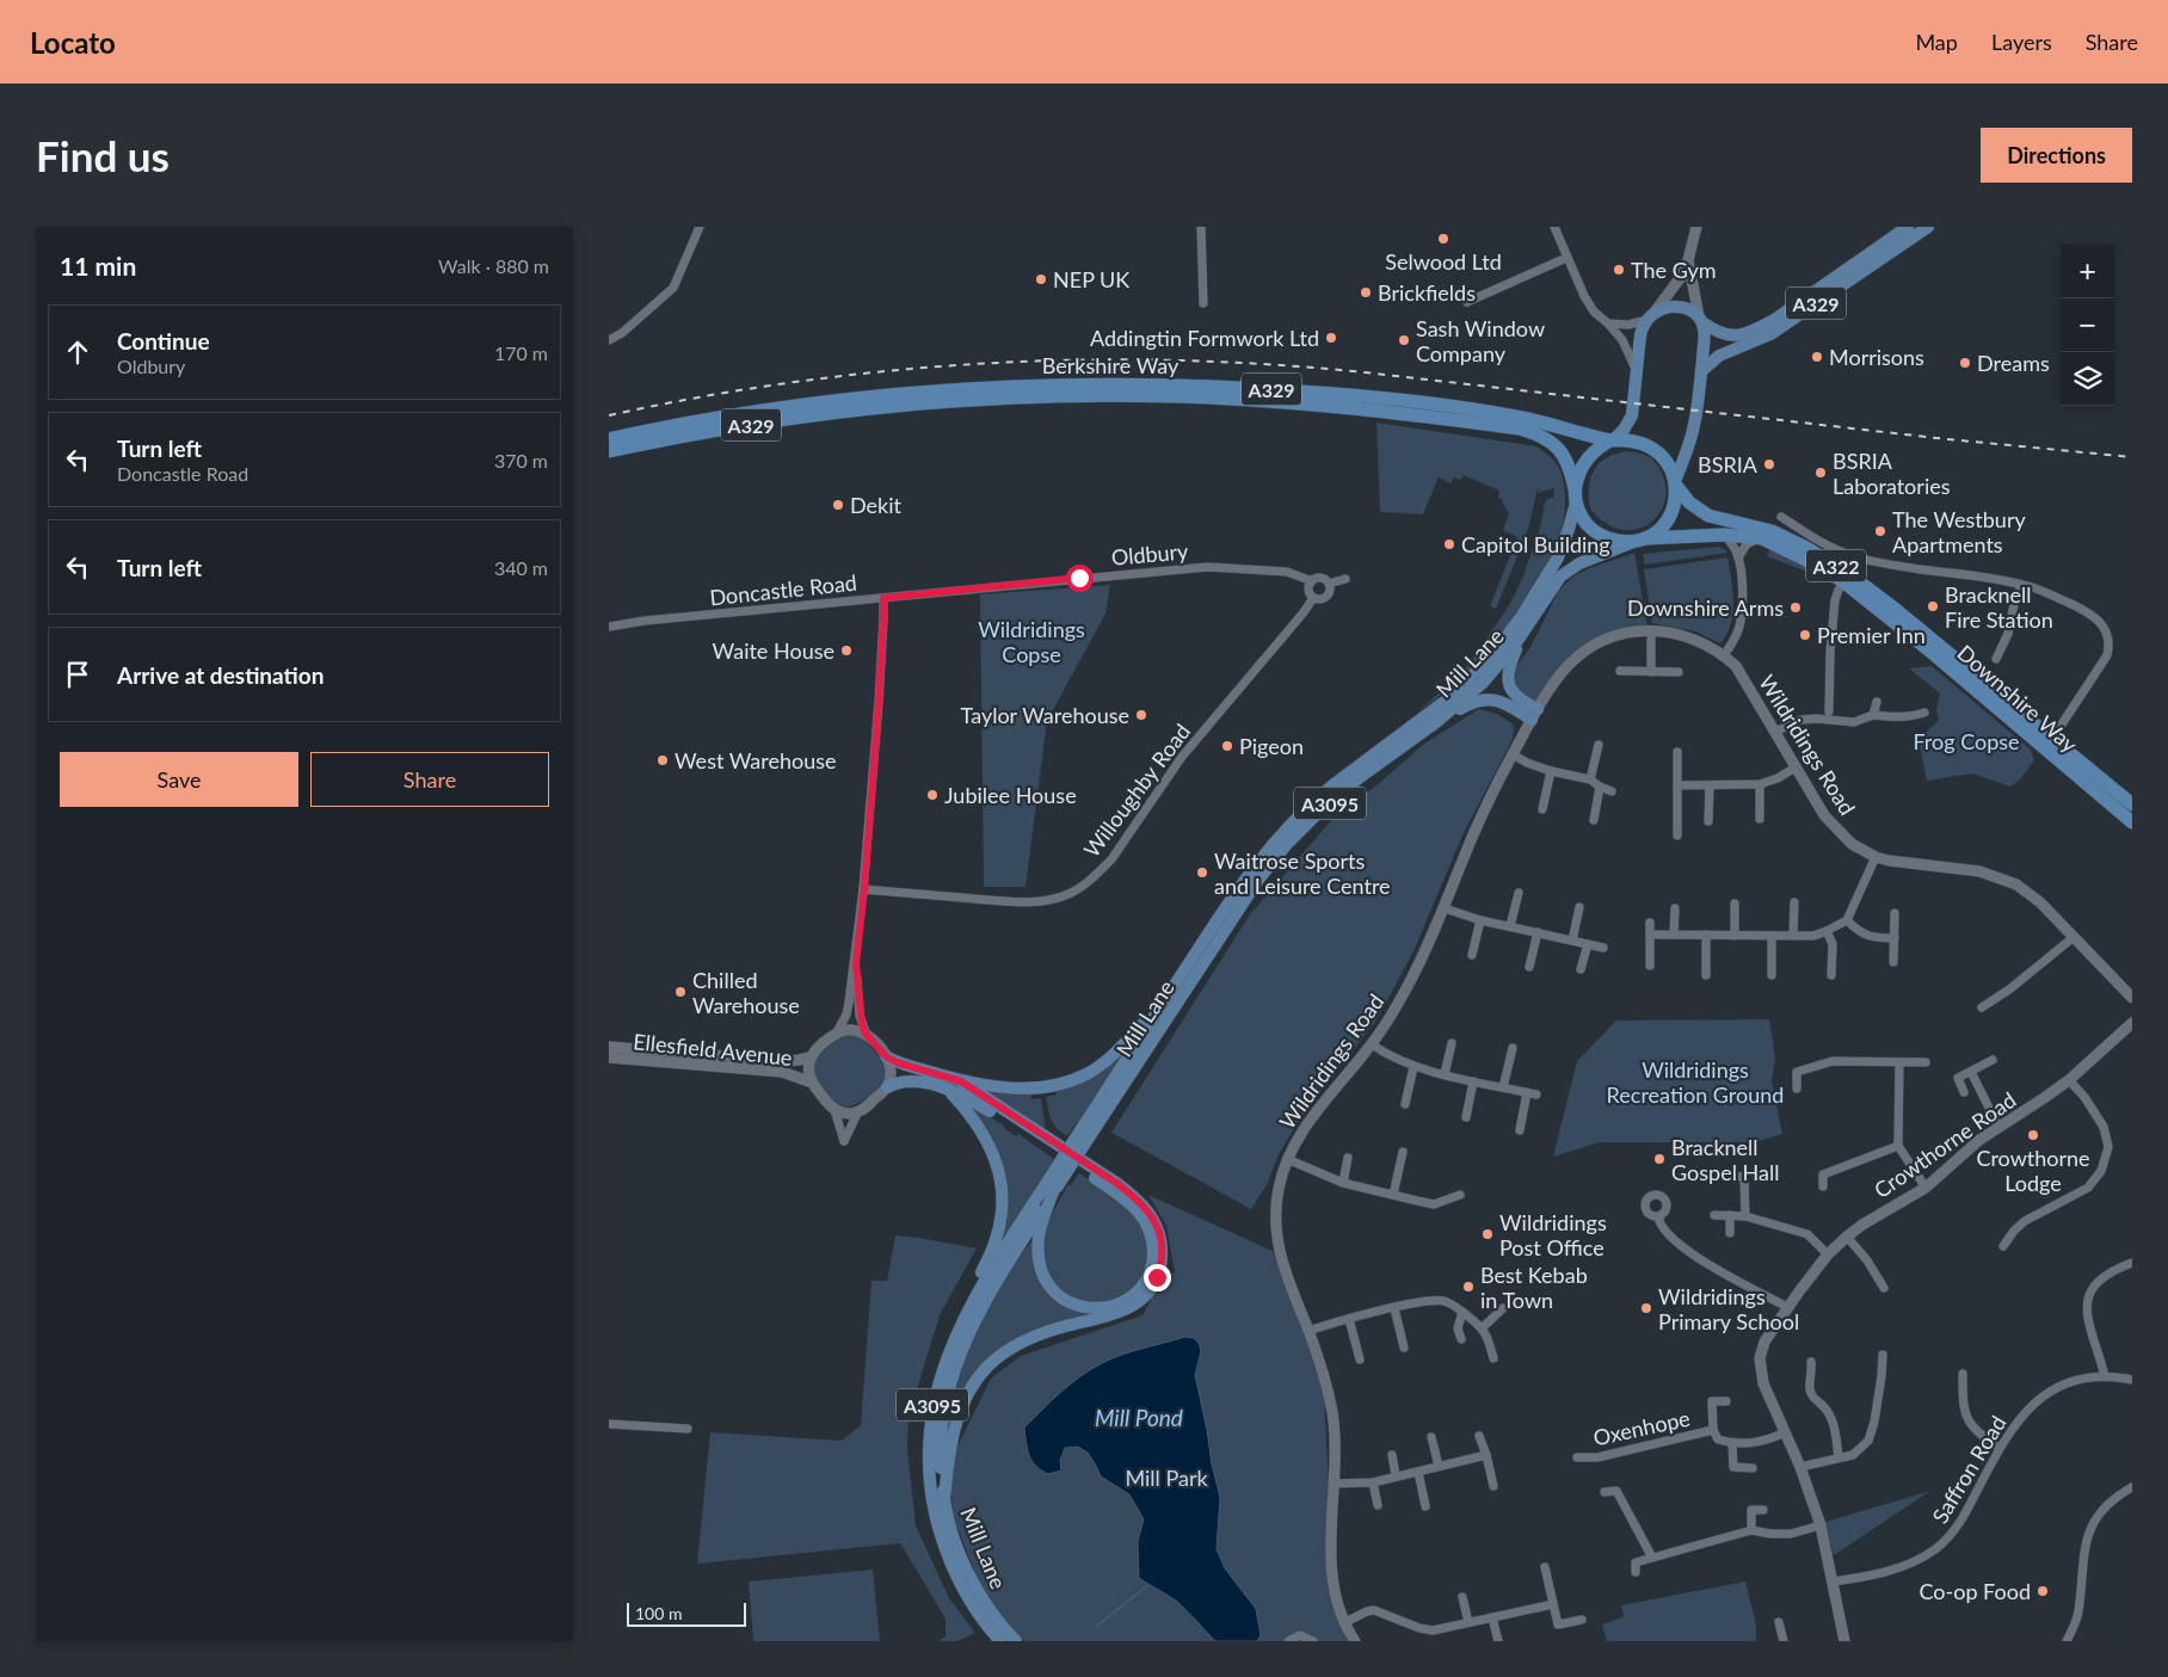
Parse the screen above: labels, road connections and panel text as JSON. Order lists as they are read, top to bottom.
{
  "streets": {
    "highway": [
      "A329",
      "Berkshire Way",
      "A322",
      "Downshire Way"
    ],
    "main road": ["Mill Lane", "A3095"],
    "street": [
      "Oldbury",
      "Doncastle Road",
      "Wildridings Road",
      "Willoughby Road",
      "Ellesfield Avenue",
      "Crowthorne Road",
      "Oxenhope",
      "Saffron Road"
    ]
  },
  "crossings": [
    ["Berkshire Way", "Mill Lane"],
    ["Berkshire Way", "Downshire Way"],
    ["Oldbury", "Doncastle Road"],
    ["Oldbury", "Willoughby Road"],
    ["Doncastle Road", "Willoughby Road"],
    ["Doncastle Road", "A3095"],
    ["Doncastle Road", "Ellesfield Avenue"],
    ["Mill Lane", "Downshire Way"],
    ["Mill Lane", "A3095"],
    ["A3095", "Ellesfield Avenue"],
    ["Crowthorne Road", "Saffron Road"]
  ],
  "water": ["Mill Pond"],
  "parks": [
    "Wildridings Copse",
    "Frog Copse",
    "Wildridings Recreation Ground",
    "Mill Park"
  ],
  "places": [
    "Selwood Ltd",
    "The Gym",
    "NEP UK",
    "Brickfields",
    "Addingtin Formwork Ltd",
    "Sash Window Company",
    "Morrisons",
    "Dreams",
    "BSRIA",
    "BSRIA Laboratories",
    "Dekit",
    "The Westbury Apartments",
    "Capitol Building",
    "Bracknell Fire Station",
    "Downshire Arms",
    "Premier Inn",
    "Waite House",
    "Taylor Warehouse",
    "Pigeon",
    "West Warehouse",
    "Jubilee House",
    "Waitrose Sports and Leisure Centre",
    "Chilled Warehouse",
    "Crowthorne Lodge",
    "Bracknell Gospel Hall",
    "Wildridings Post Office",
    "Best Kebab in Town",
    "Wildridings Primary School",
    "Co-op Food"
  ],
  "scale_bar": "100 m",
  "page": {
    "header": "Locato",
    "nav": ["Map", "Layers", "Share"],
    "buttons": [
      "Directions",
      ["Save", "Share"]
    ],
    "title": "Find us",
    "heading": ["11 min", "Walk · 880 m"],
    "map_buttons": ["+", "−"],
    "list": [
      ["Continue", "Oldbury", "170 m"],
      ["Turn left", "Doncastle Road", "370 m"],
      ["Turn left", "340 m"],
      "Arrive at destination"
    ],
    "scale": "100 m"
  }
}
